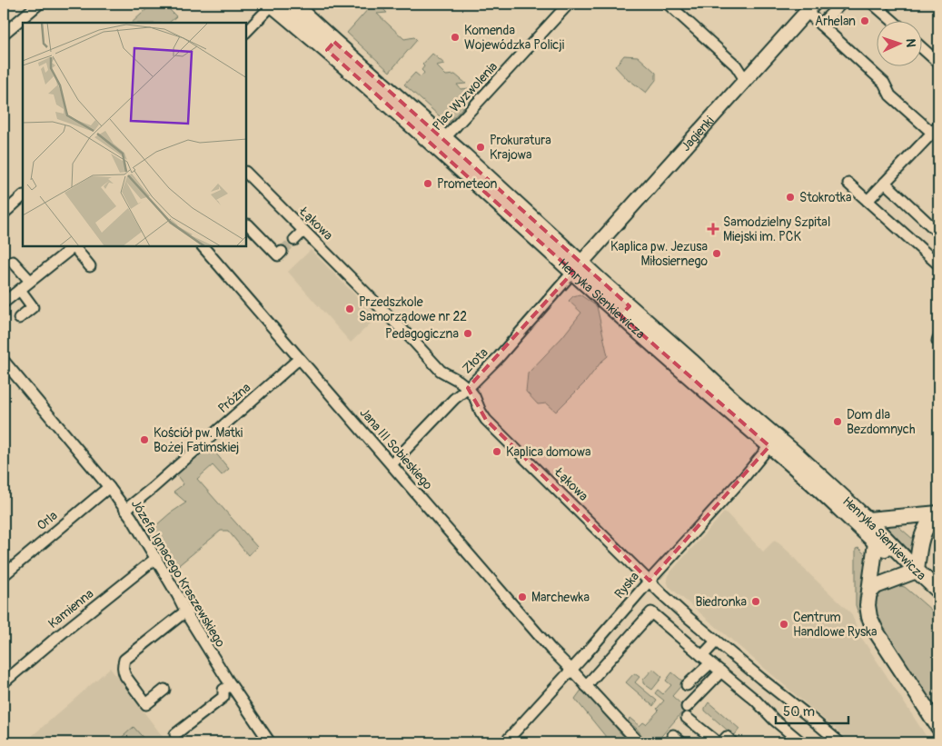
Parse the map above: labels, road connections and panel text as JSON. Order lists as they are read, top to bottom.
{
  "streets": {
    "main road": ["Henryka Sienkiewicza"],
    "street": [
      "Plac Wyzwolenia",
      "Jagienki",
      "Łąkowa",
      "Złota",
      "Próżna",
      "Jana III Sobieskiego",
      "Orla",
      "Józefa Ignacego Kraszewskiego",
      "Ryska",
      "Kamienna"
    ]
  },
  "crossings": [
    ["Plac Wyzwolenia", "Henryka Sienkiewicza"],
    ["Jagienki", "Henryka Sienkiewicza"],
    ["Jagienki", "Złota"],
    ["Łąkowa", "Złota"],
    ["Łąkowa", "Ryska"],
    ["Henryka Sienkiewicza", "Złota"],
    ["Henryka Sienkiewicza", "Ryska"],
    ["Złota", "Jana III Sobieskiego"],
    ["Próżna", "Jana III Sobieskiego"],
    ["Próżna", "Józefa Ignacego Kraszewskiego"],
    ["Jana III Sobieskiego", "Ryska"],
    ["Orla", "Józefa Ignacego Kraszewskiego"],
    ["Józefa Ignacego Kraszewskiego", "Kamienna"]
  ],
  "places": {
    "other": [
      "Arhelan",
      "Komenda Wojewódzka Policji",
      "Prokuratura Krajowa",
      "Prometeon",
      "Stokrotka",
      "Kaplica pw. Jezusa Miłosiernego",
      "Przedszkole Samorządowe nr 22",
      "Pedagogiczna",
      "Dom dla Bezdomnych",
      "Kościół pw. Matki Bożej Fatimskiej",
      "Kaplica domowa",
      "Marchewka",
      "Biedronka",
      "Centrum Handlowe Ryska"
    ],
    "health": ["Samodzielny Szpital Miejski im. PCK"]
  },
  "scale_bar": "50 m",
  "north": "right"
}
